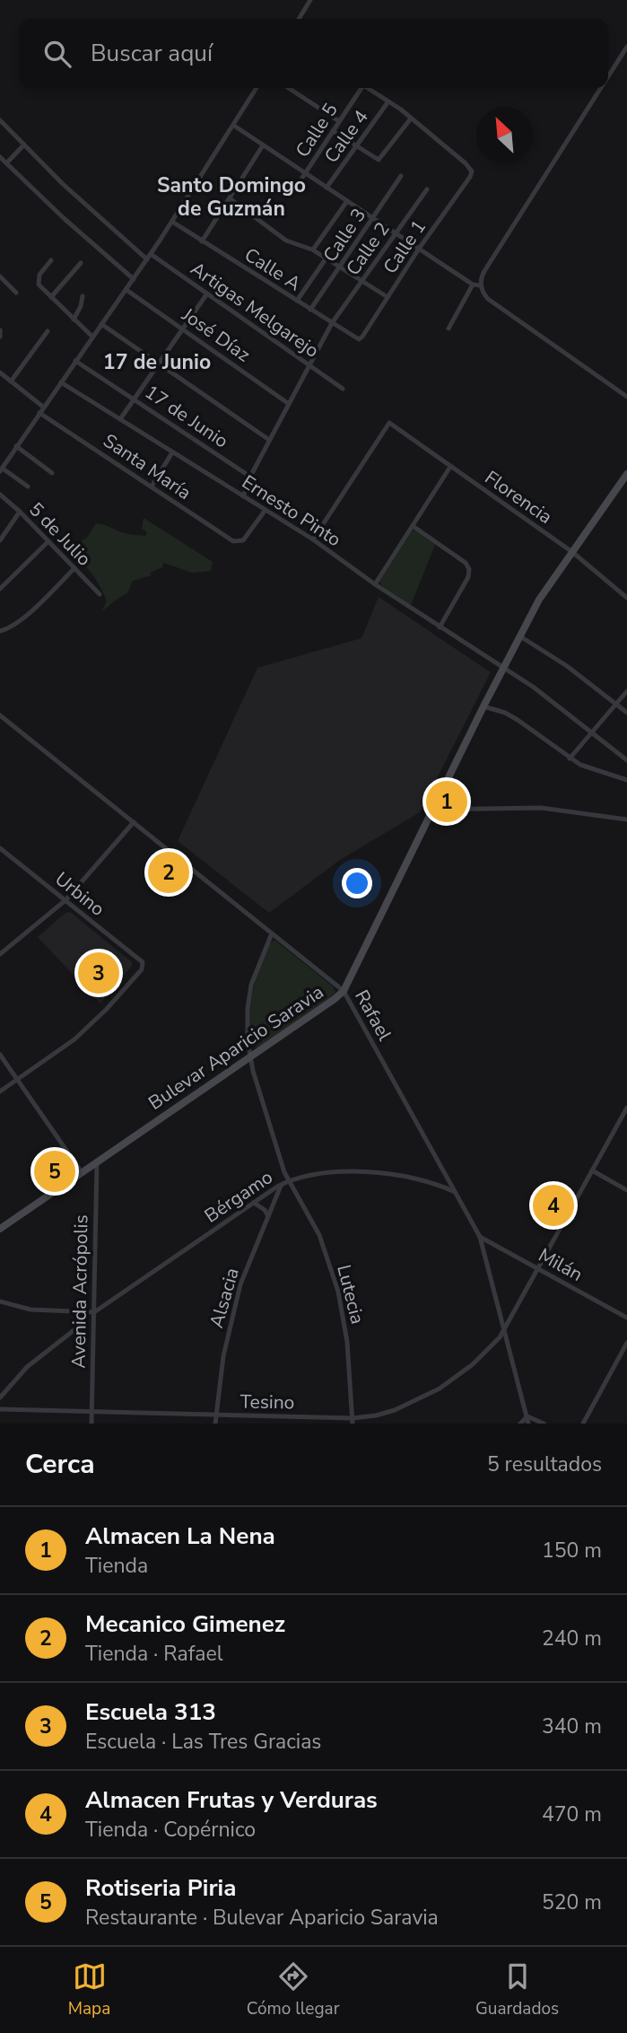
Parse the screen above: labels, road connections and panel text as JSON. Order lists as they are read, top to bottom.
{
  "streets": {
    "street": [
      "Calle 5",
      "Calle 4",
      "Calle 3",
      "Calle 1",
      "Calle 2",
      "Calle A",
      "Artigas Melgarejo",
      "José Díaz",
      "17 de Junio",
      "Santa María",
      "Florencia",
      "Ernesto Pinto",
      "5 de Julio",
      "Urbino",
      "Rafael",
      "Bulevar Aparicio Saravia",
      "Bérgamo",
      "Milán",
      "Avenida Acrópolis",
      "Lutecia",
      "Alsacia",
      "Tesino"
    ]
  },
  "crossings": [
    ["Calle 5", "Calle 4"],
    ["Calle 5", "Calle A"],
    ["Calle 3", "Calle A"],
    ["Calle 1", "Calle A"],
    ["Calle 2", "Calle A"],
    ["Calle 2", "Artigas Melgarejo"],
    ["Calle 2", "José Díaz"],
    ["Calle 2", "17 de Junio"],
    ["Calle 2", "Ernesto Pinto"],
    ["Santa María", "Ernesto Pinto"],
    ["Florencia", "Ernesto Pinto"],
    ["Florencia", "Bulevar Aparicio Saravia"],
    ["Ernesto Pinto", "Bulevar Aparicio Saravia"],
    ["Rafael", "Bulevar Aparicio Saravia"],
    ["Rafael", "Bérgamo"],
    ["Rafael", "Milán"],
    ["Rafael", "Tesino"],
    ["Bulevar Aparicio Saravia", "Avenida Acrópolis"],
    ["Bérgamo", "Avenida Acrópolis"],
    ["Bérgamo", "Lutecia"],
    ["Bérgamo", "Alsacia"],
    ["Milán", "Tesino"],
    ["Avenida Acrópolis", "Tesino"],
    ["Lutecia", "Tesino"],
    ["Alsacia", "Tesino"]
  ],
  "districts": ["Santo Domingo de Guzmán", "17 de Junio"],
  "north": "top left",
  "page": {
    "search": "Buscar aquí",
    "pins": [
      "1",
      "2",
      "3",
      "5",
      "4"
    ],
    "heading": ["Cerca", "5 resultados"],
    "list": [
      {
        "mark": "1",
        "name": "Almacen La Nena",
        "note": "Tienda",
        "value": "150 m"
      },
      {
        "mark": "2",
        "name": "Mecanico Gimenez",
        "note": "Tienda · Rafael",
        "value": "240 m"
      },
      {
        "mark": "3",
        "name": "Escuela 313",
        "note": "Escuela · Las Tres Gracias",
        "value": "340 m"
      },
      {
        "mark": "4",
        "name": "Almacen Frutas y Verduras",
        "note": "Tienda · Copérnico",
        "value": "470 m"
      },
      {
        "mark": "5",
        "name": "Rotiseria Piria",
        "note": "Restaurante · Bulevar Aparicio Saravia",
        "value": "520 m"
      }
    ],
    "nav": ["Mapa", "Cómo llegar", "Guardados"]
  }
}
